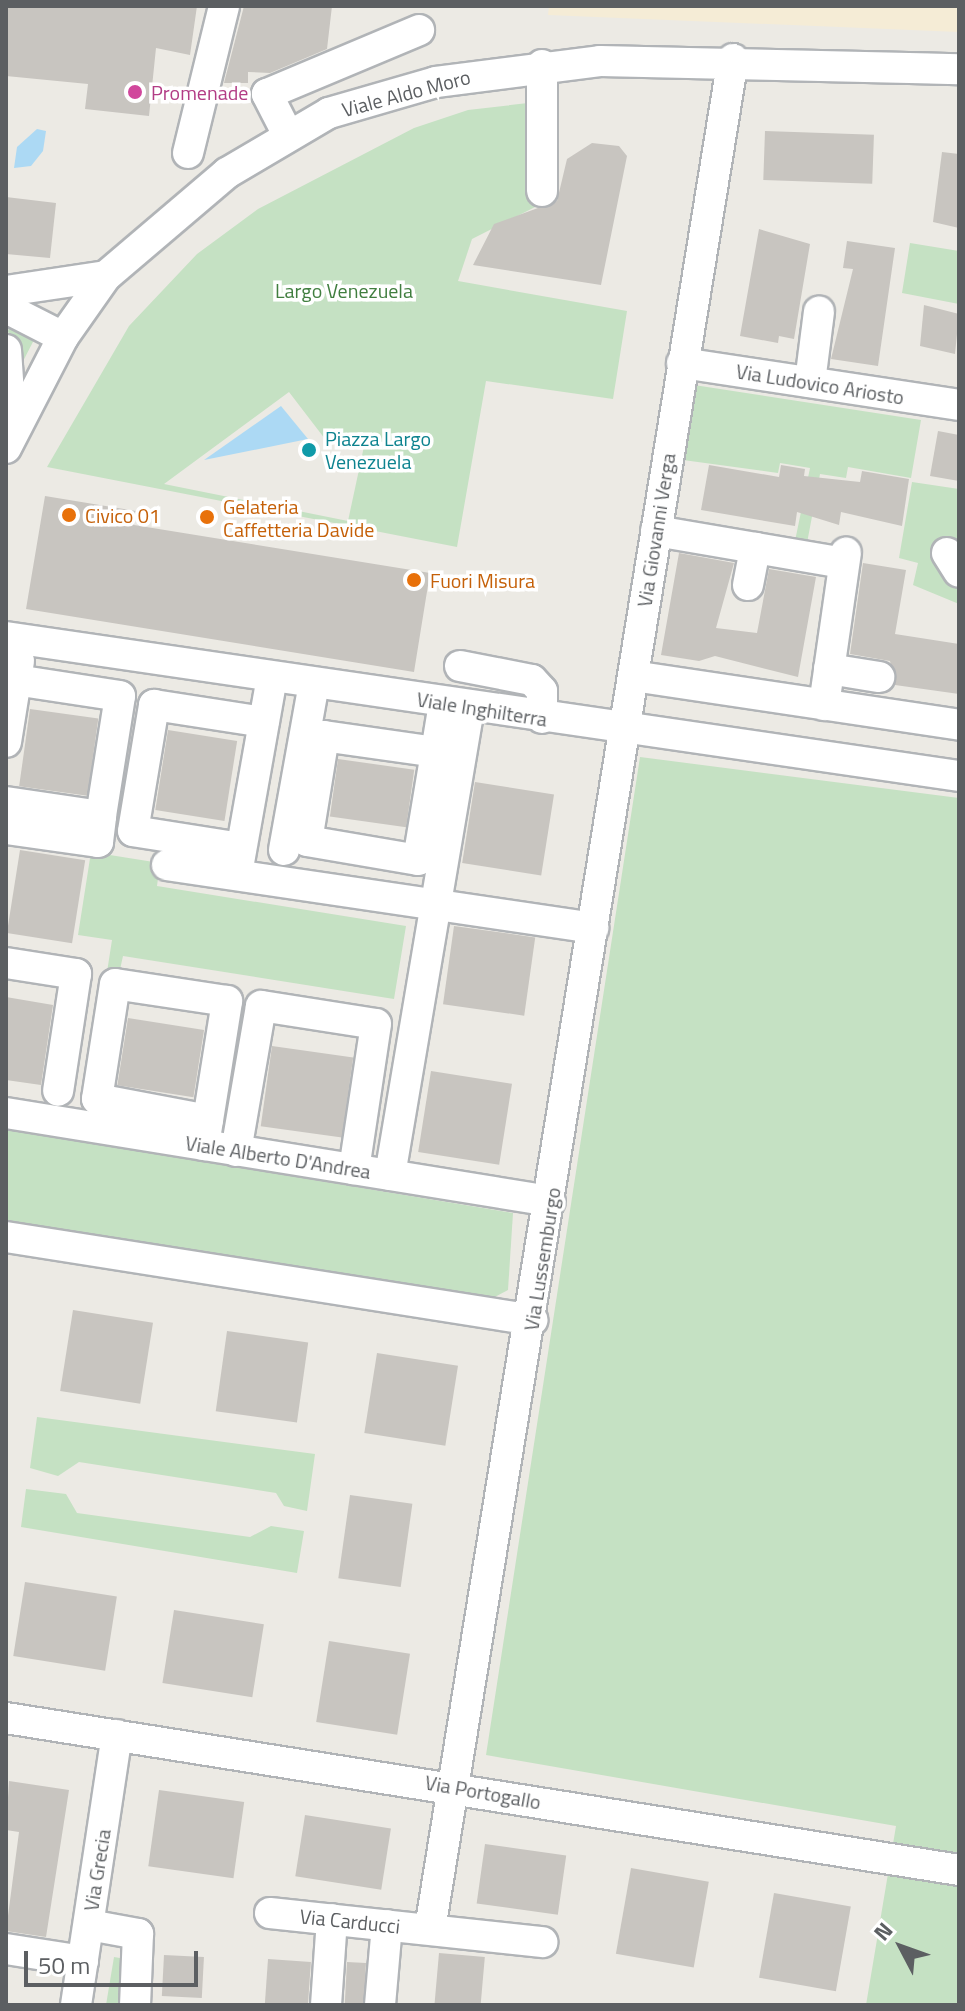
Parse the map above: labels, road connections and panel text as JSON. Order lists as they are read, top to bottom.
{
  "streets": {
    "street": [
      "Viale Aldo Moro",
      "Via Ludovico Ariosto",
      "Via Giovanni Verga",
      "Viale Inghilterra",
      "Viale Alberto D'Andrea",
      "Via Lussemburgo",
      "Via Portogallo",
      "Via Grecia",
      "Via Carducci"
    ]
  },
  "crossings": [
    ["Viale Aldo Moro", "Via Giovanni Verga"],
    ["Via Ludovico Ariosto", "Via Giovanni Verga"],
    ["Via Giovanni Verga", "Viale Inghilterra"],
    ["Via Giovanni Verga", "Via Lussemburgo"],
    ["Viale Inghilterra", "Via Lussemburgo"],
    ["Viale Alberto D'Andrea", "Via Lussemburgo"],
    ["Via Lussemburgo", "Via Portogallo"],
    ["Via Lussemburgo", "Via Carducci"],
    ["Via Portogallo", "Via Grecia"],
    ["Via Portogallo", "Via Carducci"]
  ],
  "parks": ["Largo Venezuela"],
  "places": [
    "Promenade",
    "Piazza Largo Venezuela",
    "Civico 01",
    "Gelateria Caffetteria Davide",
    "Fuori Misura"
  ],
  "scale_bar": "50 m",
  "north": "top left"
}
